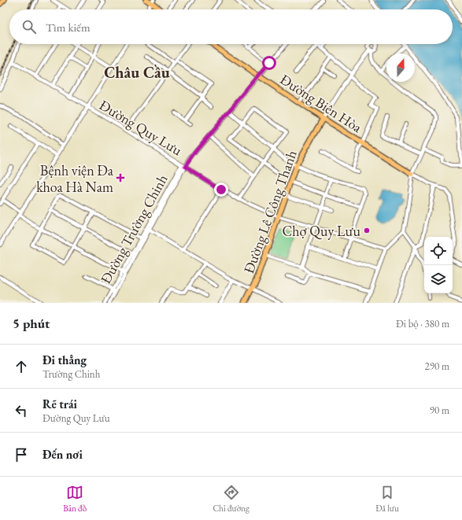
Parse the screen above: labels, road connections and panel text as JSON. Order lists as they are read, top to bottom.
{
  "streets": {
    "main road": ["Đường Biên Hòa", "Đường Lê Công Thanh"],
    "street": ["Đường Quy Lưu", "Đường Trường Chinh"]
  },
  "crossings": [
    ["Đường Biên Hòa", "Đường Lê Công Thanh"],
    ["Đường Biên Hòa", "Đường Trường Chinh"],
    ["Đường Quy Lưu", "Đường Lê Công Thanh"],
    ["Đường Quy Lưu", "Đường Trường Chinh"]
  ],
  "districts": ["Châu Cầu"],
  "places": {
    "health": ["Bệnh viện Đa khoa Hà Nam"],
    "other": ["Chợ Quy Lưu"]
  },
  "north": "top",
  "page": {
    "search": "Tìm kiếm",
    "heading": ["5 phút", "Đi bộ · 380 m"],
    "list": [
      ["Đi thẳng", "Trường Chinh", "290 m"],
      ["Rẽ trái", "Đường Quy Lưu", "90 m"],
      "Đến nơi"
    ],
    "nav": ["Bản đồ", "Chỉ đường", "Đã lưu"]
  }
}
